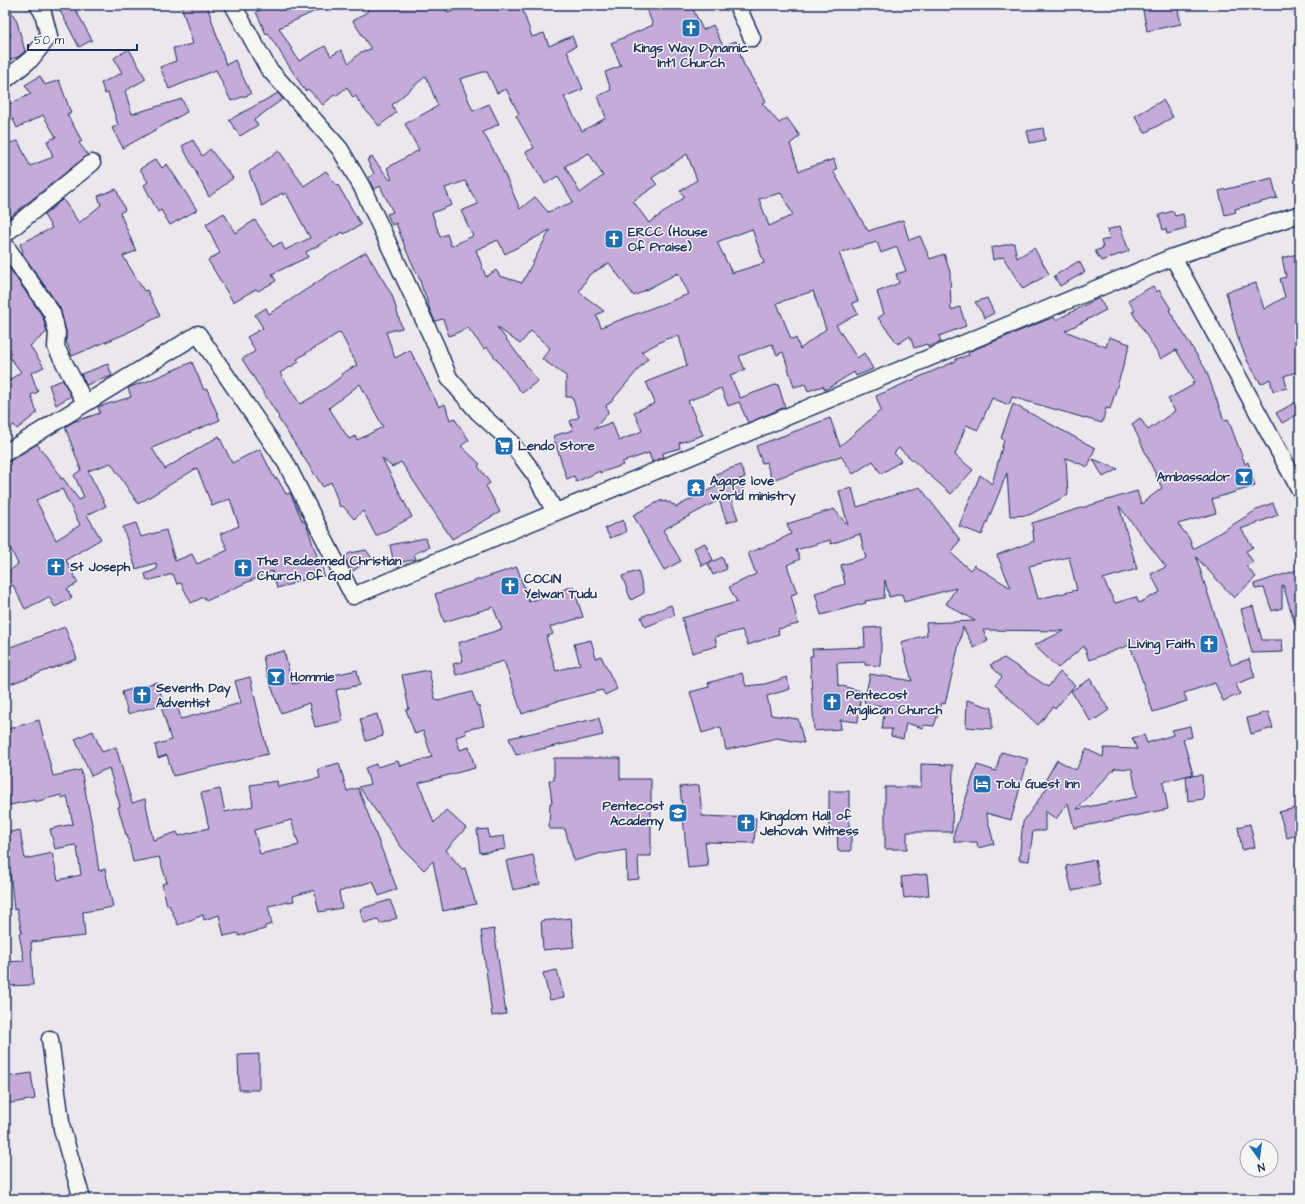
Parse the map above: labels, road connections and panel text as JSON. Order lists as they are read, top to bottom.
{
  "places": {
    "church": [
      "Kings Way Dynamic Int'l Church",
      "ERCC (House Of Praise)",
      "St Joseph",
      "The Redeemed Christian Church Of God",
      "COCIN Yelwan Tudu",
      "Living Faith",
      "Seventh Day Adventist",
      "Pentecost Anglican Church",
      "Kingdom Hall of Jehovah Witness"
    ],
    "supermarket": ["Lendo Store"],
    "bar": ["Ambassador", "Hommie"],
    "temple": ["Agape love world ministry"],
    "hotel": ["Tolu Guest Inn"],
    "school or university": ["Pentecost Academy"]
  },
  "scale_bar": "50 m",
  "north": "bottom"
}
